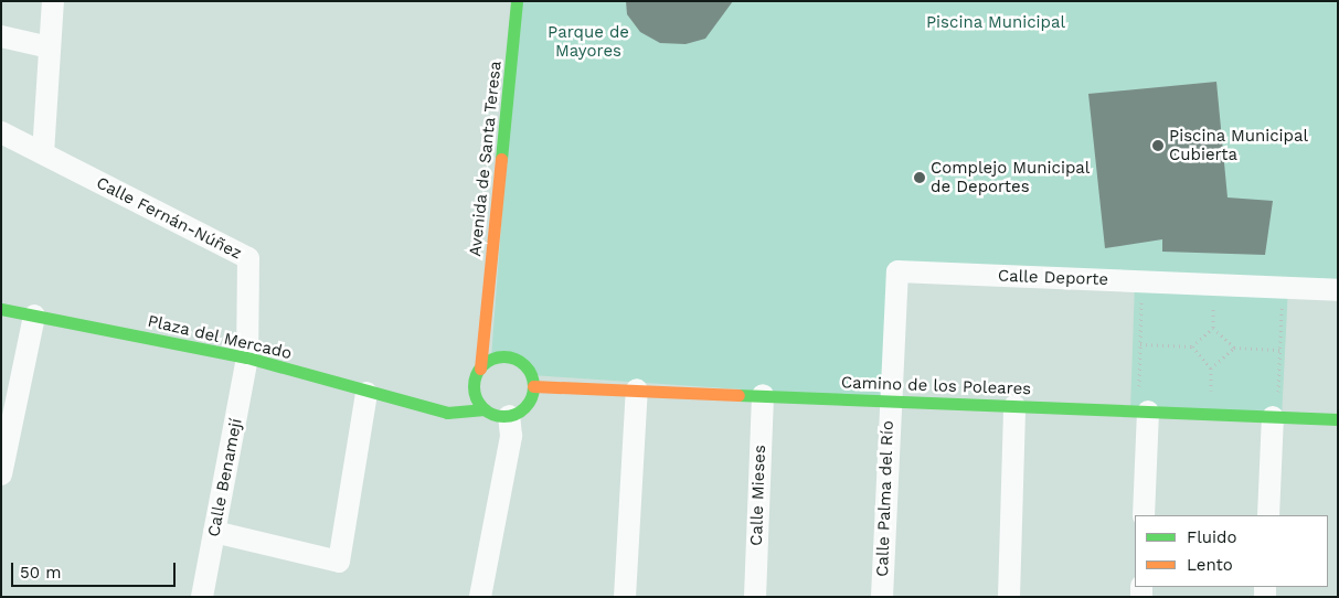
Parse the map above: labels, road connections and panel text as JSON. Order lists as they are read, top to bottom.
{
  "streets": {
    "street": [
      "Avenida de Santa Teresa",
      "Calle Fernán-Núñez",
      "Calle Deporte",
      "Plaza del Mercado",
      "Camino de los Poleares",
      "Calle Benamejí",
      "Calle Mieses",
      "Calle Palma del Río"
    ]
  },
  "crossings": [
    ["Avenida de Santa Teresa", "Plaza del Mercado"],
    ["Avenida de Santa Teresa", "Camino de los Poleares"],
    ["Calle Fernán-Núñez", "Plaza del Mercado"],
    ["Calle Fernán-Núñez", "Calle Benamejí"],
    ["Calle Deporte", "Camino de los Poleares"],
    ["Calle Deporte", "Calle Palma del Río"],
    ["Plaza del Mercado", "Camino de los Poleares"],
    ["Plaza del Mercado", "Calle Benamejí"],
    ["Camino de los Poleares", "Calle Mieses"],
    ["Camino de los Poleares", "Calle Palma del Río"]
  ],
  "parks": ["Piscina Municipal", "Parque de Mayores"],
  "places": ["Piscina Municipal Cubierta", "Complejo Municipal de Deportes"],
  "legend": ["Fluido", "Lento"],
  "scale_bar": "50 m"
}
